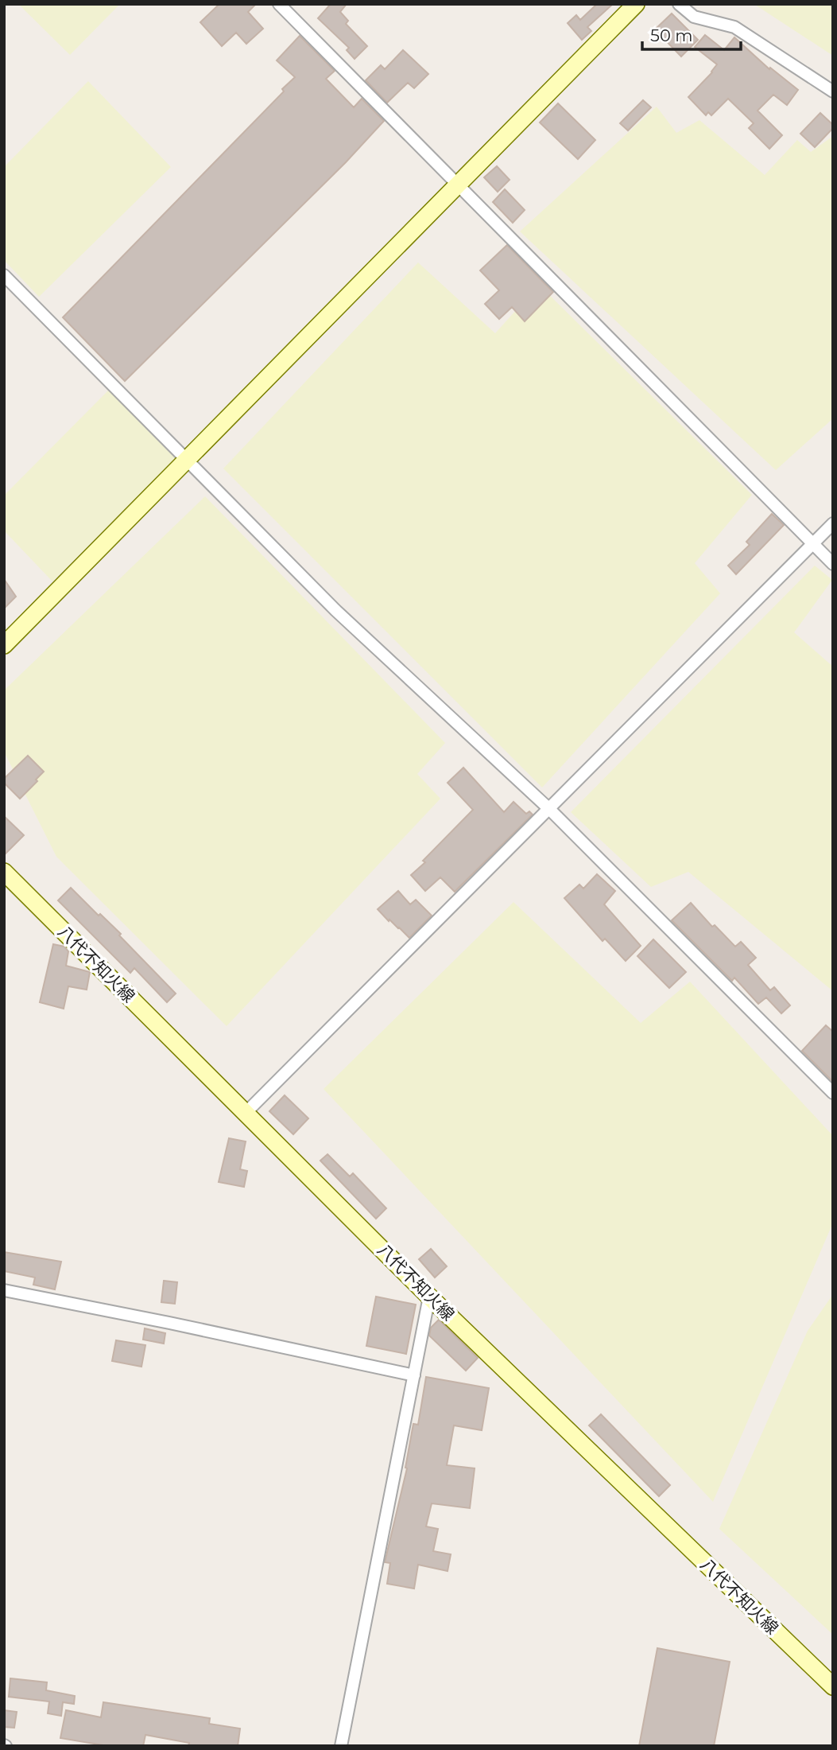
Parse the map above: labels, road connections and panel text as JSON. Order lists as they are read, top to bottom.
{
  "streets": {
    "main road": ["八代不知火線"]
  },
  "scale_bar": "50 m"
}
